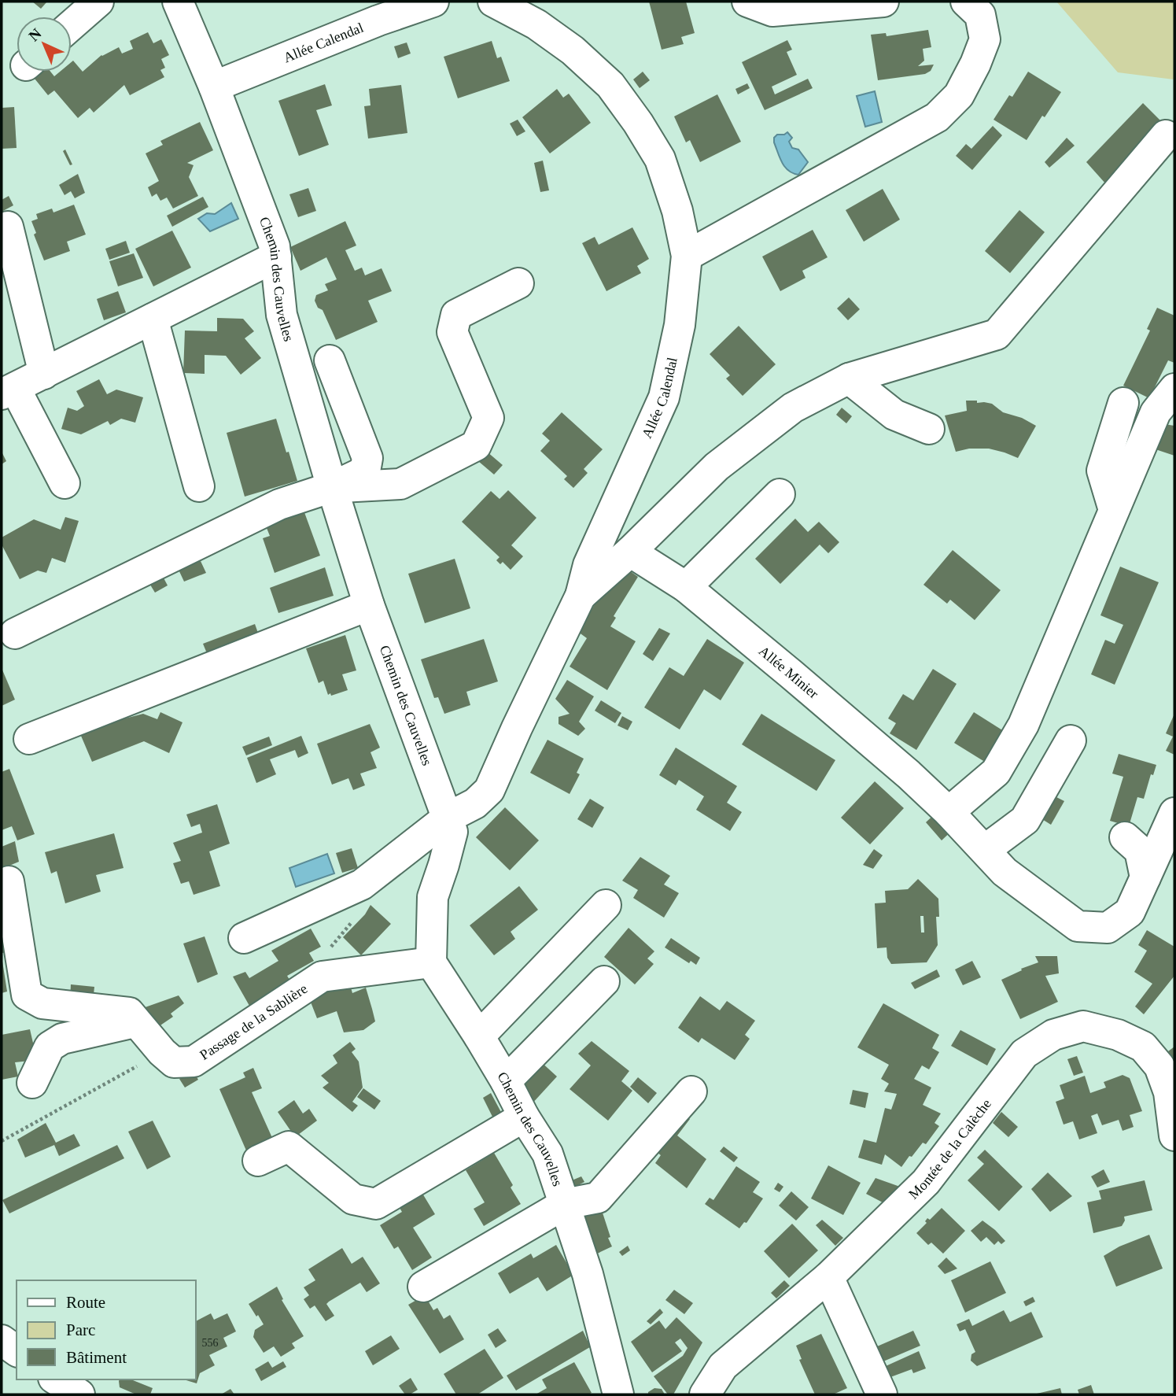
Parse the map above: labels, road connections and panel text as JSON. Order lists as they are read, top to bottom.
{
  "streets": {
    "street": [
      "Allée Calendal",
      "Chemin des Cauvelles",
      "Allée Minier",
      "Passage de la Sablière",
      "Montée de la Calèche"
    ]
  },
  "crossings": [
    ["Allée Calendal", "Chemin des Cauvelles"],
    ["Chemin des Cauvelles", "Passage de la Sablière"]
  ],
  "house_numbers": ["556"],
  "legend": ["Route", "Parc", "Bâtiment"],
  "north": "top left"
}
